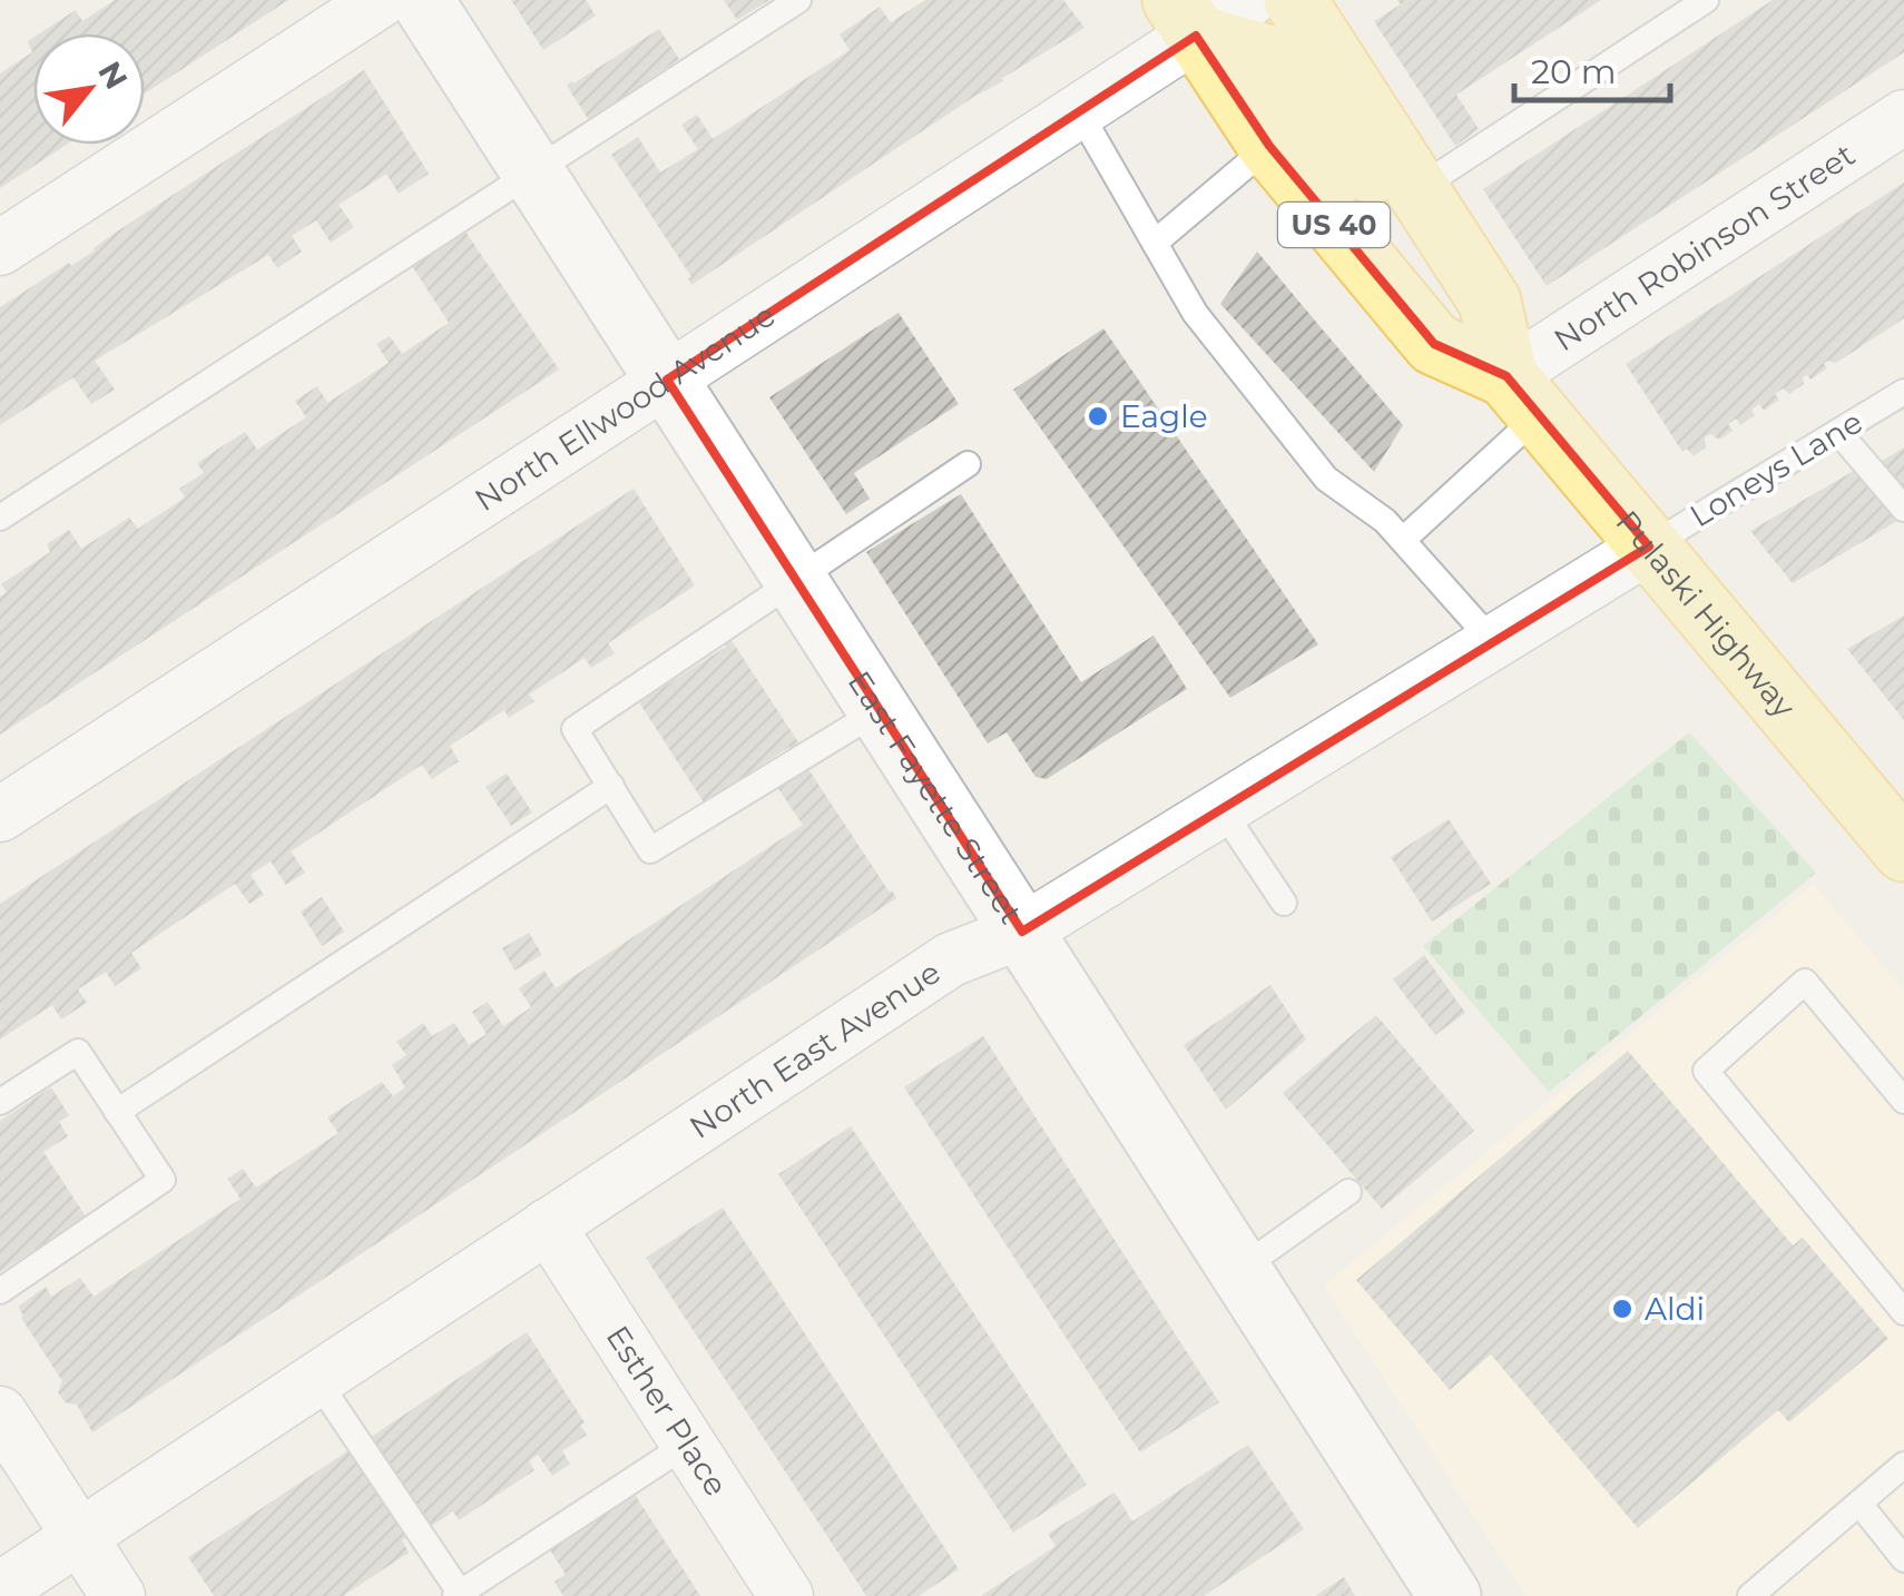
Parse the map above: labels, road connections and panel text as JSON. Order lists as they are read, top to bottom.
{
  "streets": {
    "main road": ["US 40", "Pulaski Highway", "East Fayette Street"],
    "street": [
      "North Robinson Street",
      "North Ellwood Avenue",
      "North East Avenue",
      "Esther Place"
    ],
    "lane": ["Loneys Lane"]
  },
  "crossings": [
    ["North Robinson Street", "Pulaski Highway"],
    ["North Ellwood Avenue", "Pulaski Highway"],
    ["North Ellwood Avenue", "East Fayette Street"],
    ["Loneys Lane", "Pulaski Highway"],
    ["Loneys Lane", "North East Avenue"],
    ["Pulaski Highway", "North East Avenue"],
    ["East Fayette Street", "North East Avenue"],
    ["North East Avenue", "Esther Place"]
  ],
  "places": ["Eagle", "Aldi"],
  "scale_bar": "20 m",
  "north": "top right"
}
